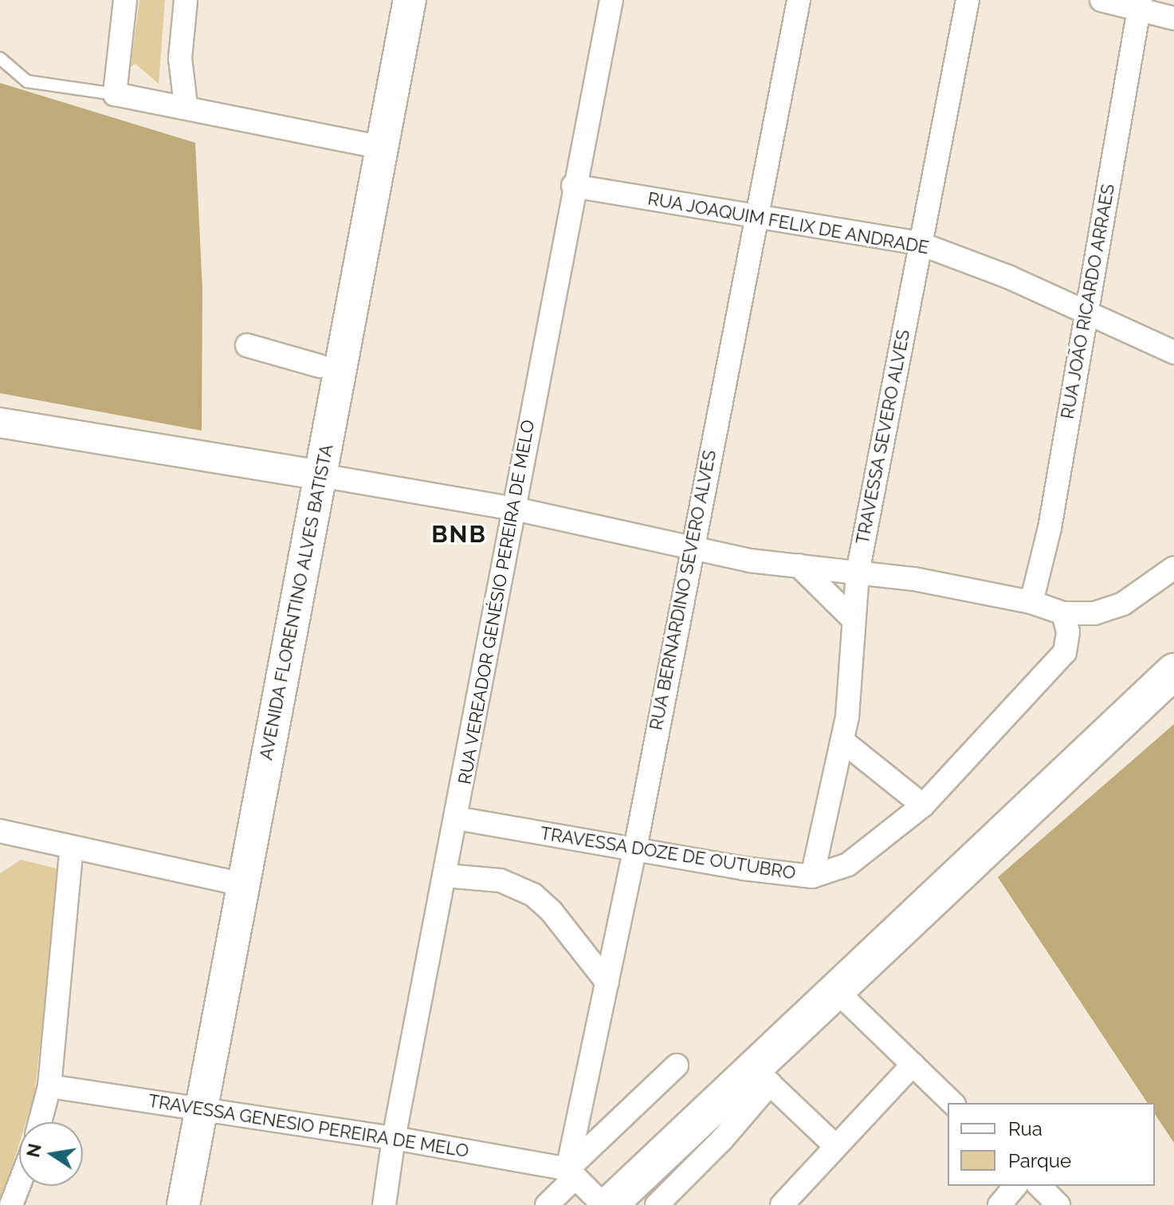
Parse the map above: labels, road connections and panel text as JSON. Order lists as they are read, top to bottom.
{
  "streets": {
    "main road": ["AVENIDA FLORENTINO ALVES BATISTA"],
    "street": [
      "RUA JOAQUIM FELIX DE ANDRADE",
      "RUA JOÃO RICARDO ARRAES",
      "TRAVESSA SEVERO ALVES",
      "RUA BERNARDINO SEVERO ALVES",
      "RUA VEREADOR GENÉSIO PEREIRA DE MELO",
      "TRAVESSA DOZE DE OUTUBRO",
      "TRAVESSA GENESIO PEREIRA DE MELO"
    ]
  },
  "crossings": [
    ["RUA JOAQUIM FELIX DE ANDRADE", "RUA JOÃO RICARDO ARRAES"],
    ["RUA JOAQUIM FELIX DE ANDRADE", "TRAVESSA SEVERO ALVES"],
    ["RUA JOAQUIM FELIX DE ANDRADE", "RUA BERNARDINO SEVERO ALVES"],
    ["RUA JOAQUIM FELIX DE ANDRADE", "RUA VEREADOR GENÉSIO PEREIRA DE MELO"],
    ["TRAVESSA SEVERO ALVES", "TRAVESSA DOZE DE OUTUBRO"],
    ["RUA BERNARDINO SEVERO ALVES", "TRAVESSA DOZE DE OUTUBRO"],
    ["RUA BERNARDINO SEVERO ALVES", "TRAVESSA GENESIO PEREIRA DE MELO"],
    ["AVENIDA FLORENTINO ALVES BATISTA", "TRAVESSA GENESIO PEREIRA DE MELO"],
    ["RUA VEREADOR GENÉSIO PEREIRA DE MELO", "TRAVESSA DOZE DE OUTUBRO"],
    ["RUA VEREADOR GENÉSIO PEREIRA DE MELO", "TRAVESSA GENESIO PEREIRA DE MELO"]
  ],
  "districts": ["BNB"],
  "legend": ["Rua", "Parque"],
  "north": "left"
}
